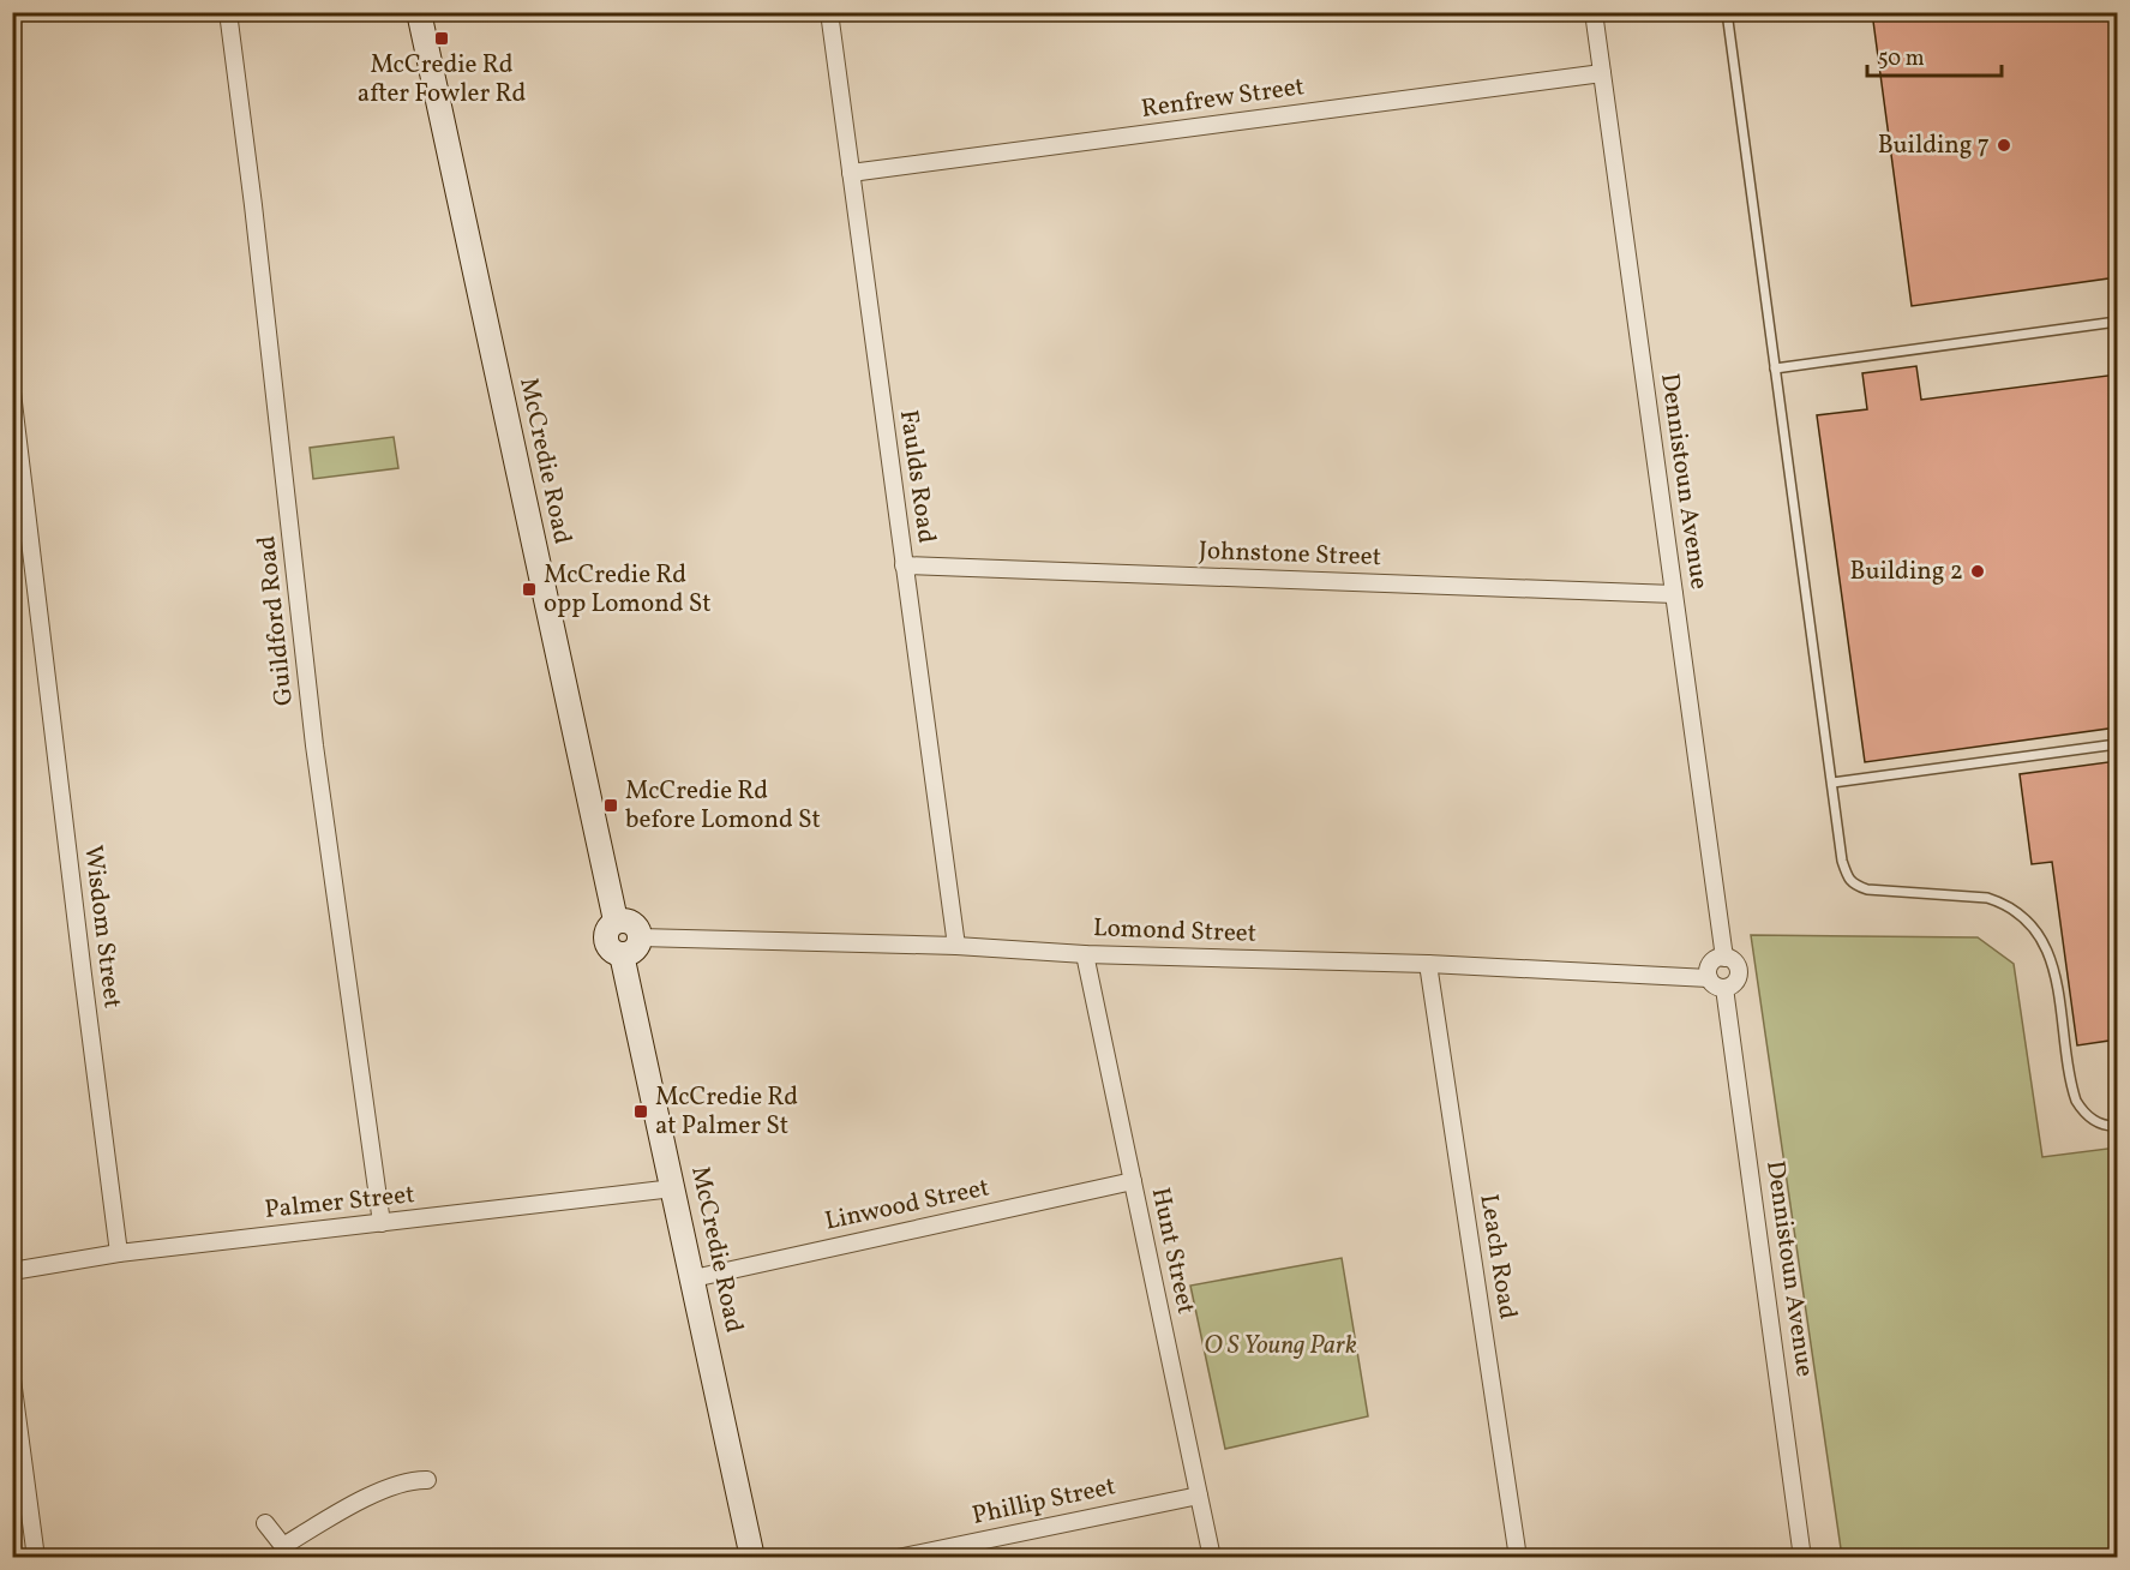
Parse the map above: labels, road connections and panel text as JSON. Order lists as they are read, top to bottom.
{
  "streets": {
    "main road": ["McCredie Road"],
    "street": [
      "Renfrew Street",
      "Faulds Road",
      "Dennistoun Avenue",
      "Johnstone Street",
      "Guildford Road",
      "Wisdom Street",
      "Lomond Street",
      "Palmer Street",
      "Linwood Street",
      "Hunt Street",
      "Leach Road",
      "Phillip Street"
    ]
  },
  "crossings": [
    ["Renfrew Street", "Faulds Road"],
    ["Renfrew Street", "Dennistoun Avenue"],
    ["McCredie Road", "Lomond Street"],
    ["McCredie Road", "Palmer Street"],
    ["McCredie Road", "Linwood Street"],
    ["Faulds Road", "Johnstone Street"],
    ["Faulds Road", "Lomond Street"],
    ["Dennistoun Avenue", "Johnstone Street"],
    ["Dennistoun Avenue", "Lomond Street"],
    ["Guildford Road", "Palmer Street"],
    ["Wisdom Street", "Palmer Street"],
    ["Lomond Street", "Hunt Street"],
    ["Lomond Street", "Leach Road"],
    ["Linwood Street", "Hunt Street"],
    ["Hunt Street", "Phillip Street"]
  ],
  "parks": ["O S Young Park"],
  "places": {
    "transit": [
      "McCredie Rd after Fowler Rd",
      "McCredie Rd opp Lomond St",
      "McCredie Rd before Lomond St",
      "McCredie Rd at Palmer St"
    ],
    "other": ["Building 7", "Building 2"]
  },
  "scale_bar": "50 m"
}
